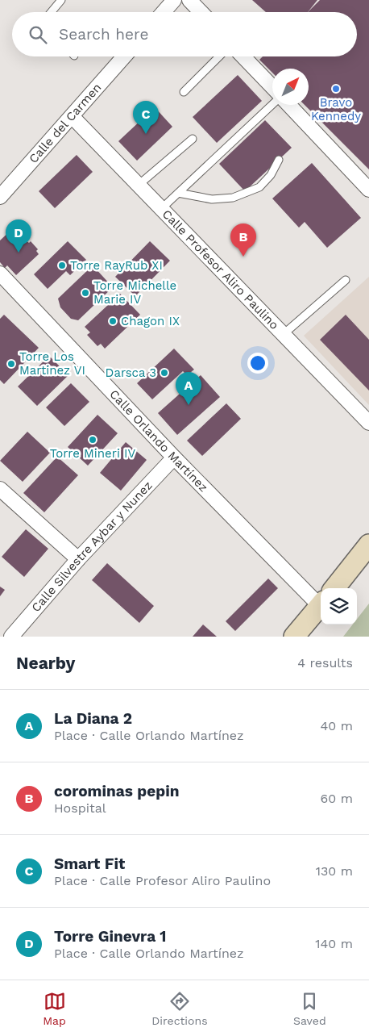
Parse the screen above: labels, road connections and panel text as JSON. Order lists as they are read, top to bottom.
{
  "streets": {
    "street": [
      "Calle del Carmen",
      "Calle Profesor Aliro Paulino",
      "Calle Orlando Martínez",
      "Calle Silvestre Aybar y Nunez"
    ]
  },
  "crossings": [
    ["Calle del Carmen", "Calle Profesor Aliro Paulino"],
    ["Calle Orlando Martínez", "Calle Silvestre Aybar y Nunez"]
  ],
  "places": [
    "Bravo Kennedy",
    "Torre RayRub XI",
    "Torre Michelle Marie IV",
    "Chagon IX",
    "Torre Los Martinez VI",
    "Darsca 3",
    "Torre Mineri IV"
  ],
  "north": "top right",
  "page": {
    "search": "Search here",
    "pins": [
      "C",
      "D",
      "B",
      "A"
    ],
    "heading": ["Nearby", "4 results"],
    "list": [
      {
        "mark": "A",
        "name": "La Diana 2",
        "note": "Place · Calle Orlando Martínez",
        "value": "40 m"
      },
      {
        "mark": "B",
        "name": "corominas pepin",
        "note": "Hospital",
        "value": "60 m"
      },
      {
        "mark": "C",
        "name": "Smart Fit",
        "note": "Place · Calle Profesor Aliro Paulino",
        "value": "130 m"
      },
      {
        "mark": "D",
        "name": "Torre Ginevra 1",
        "note": "Place · Calle Orlando Martínez",
        "value": "140 m"
      }
    ],
    "nav": ["Map", "Directions", "Saved"]
  }
}
